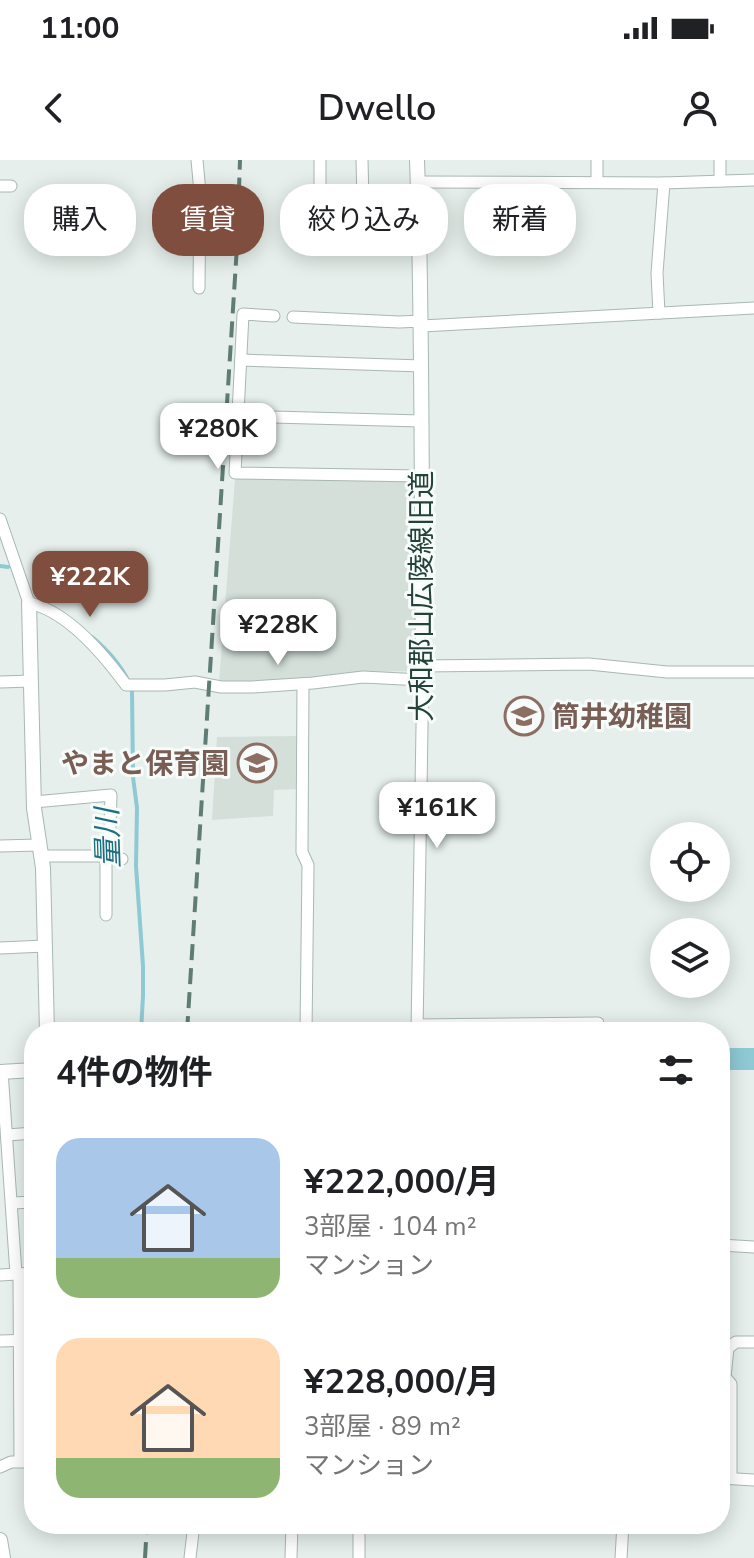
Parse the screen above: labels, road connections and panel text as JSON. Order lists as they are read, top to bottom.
{
  "streets": {
    "street": ["大和郡山広陵線旧道"]
  },
  "water": ["量川"],
  "places": {
    "school or university": ["筒井幼稚園", "やまと保育園"]
  },
  "page": {
    "status": "11:00",
    "header": "Dwello",
    "chip": [
      "購入",
      "賃貸",
      "絞り込み",
      "新着"
    ],
    "price": [
      "¥280K",
      "¥222K",
      "¥228K",
      "¥161K"
    ],
    "heading": "4件の物件",
    "list": [
      {
        "name": "¥222,000/月",
        "note": "3部屋 · 104 m² · マンション"
      },
      {
        "name": "¥228,000/月",
        "note": "3部屋 · 89 m² · マンション"
      }
    ]
  }
}
